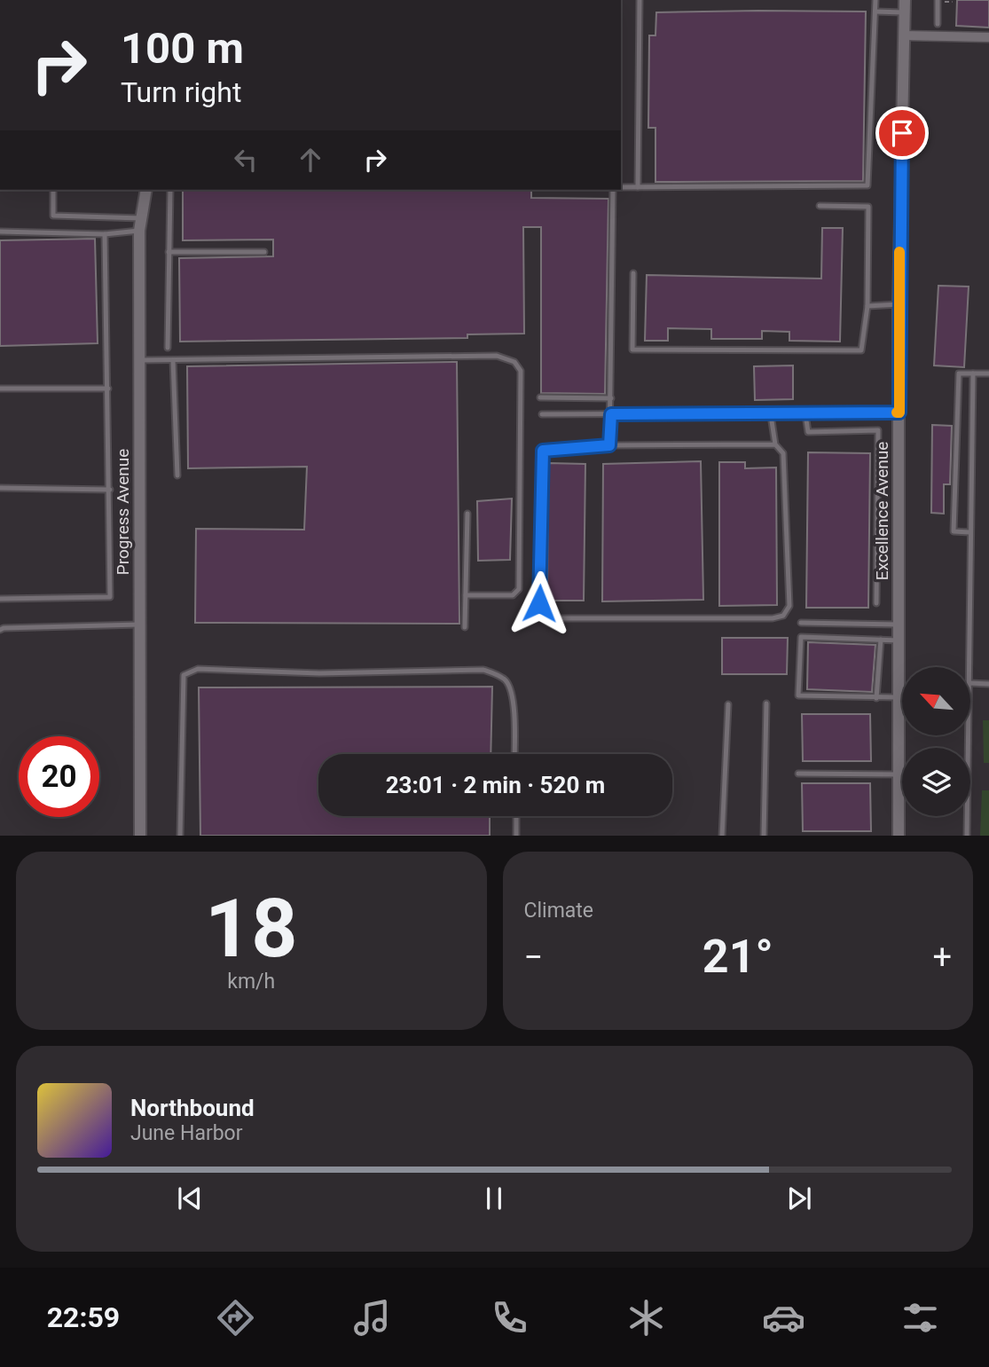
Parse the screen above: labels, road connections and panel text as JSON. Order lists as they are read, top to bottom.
{
  "streets": {
    "street": ["Excellence Avenue", "Progress Avenue"]
  },
  "north": "top left",
  "page": {
    "turn": ["100 m", "Turn right"],
    "limit": "20",
    "trip": "23:01 · 2 min · 520 m",
    "tile": [
      ["18", "km/h"],
      "Climate"
    ],
    "heat": ["−", "21°", "+"],
    "song": ["Northbound", "June Harbor"],
    "tabs": "22:59"
  }
}
